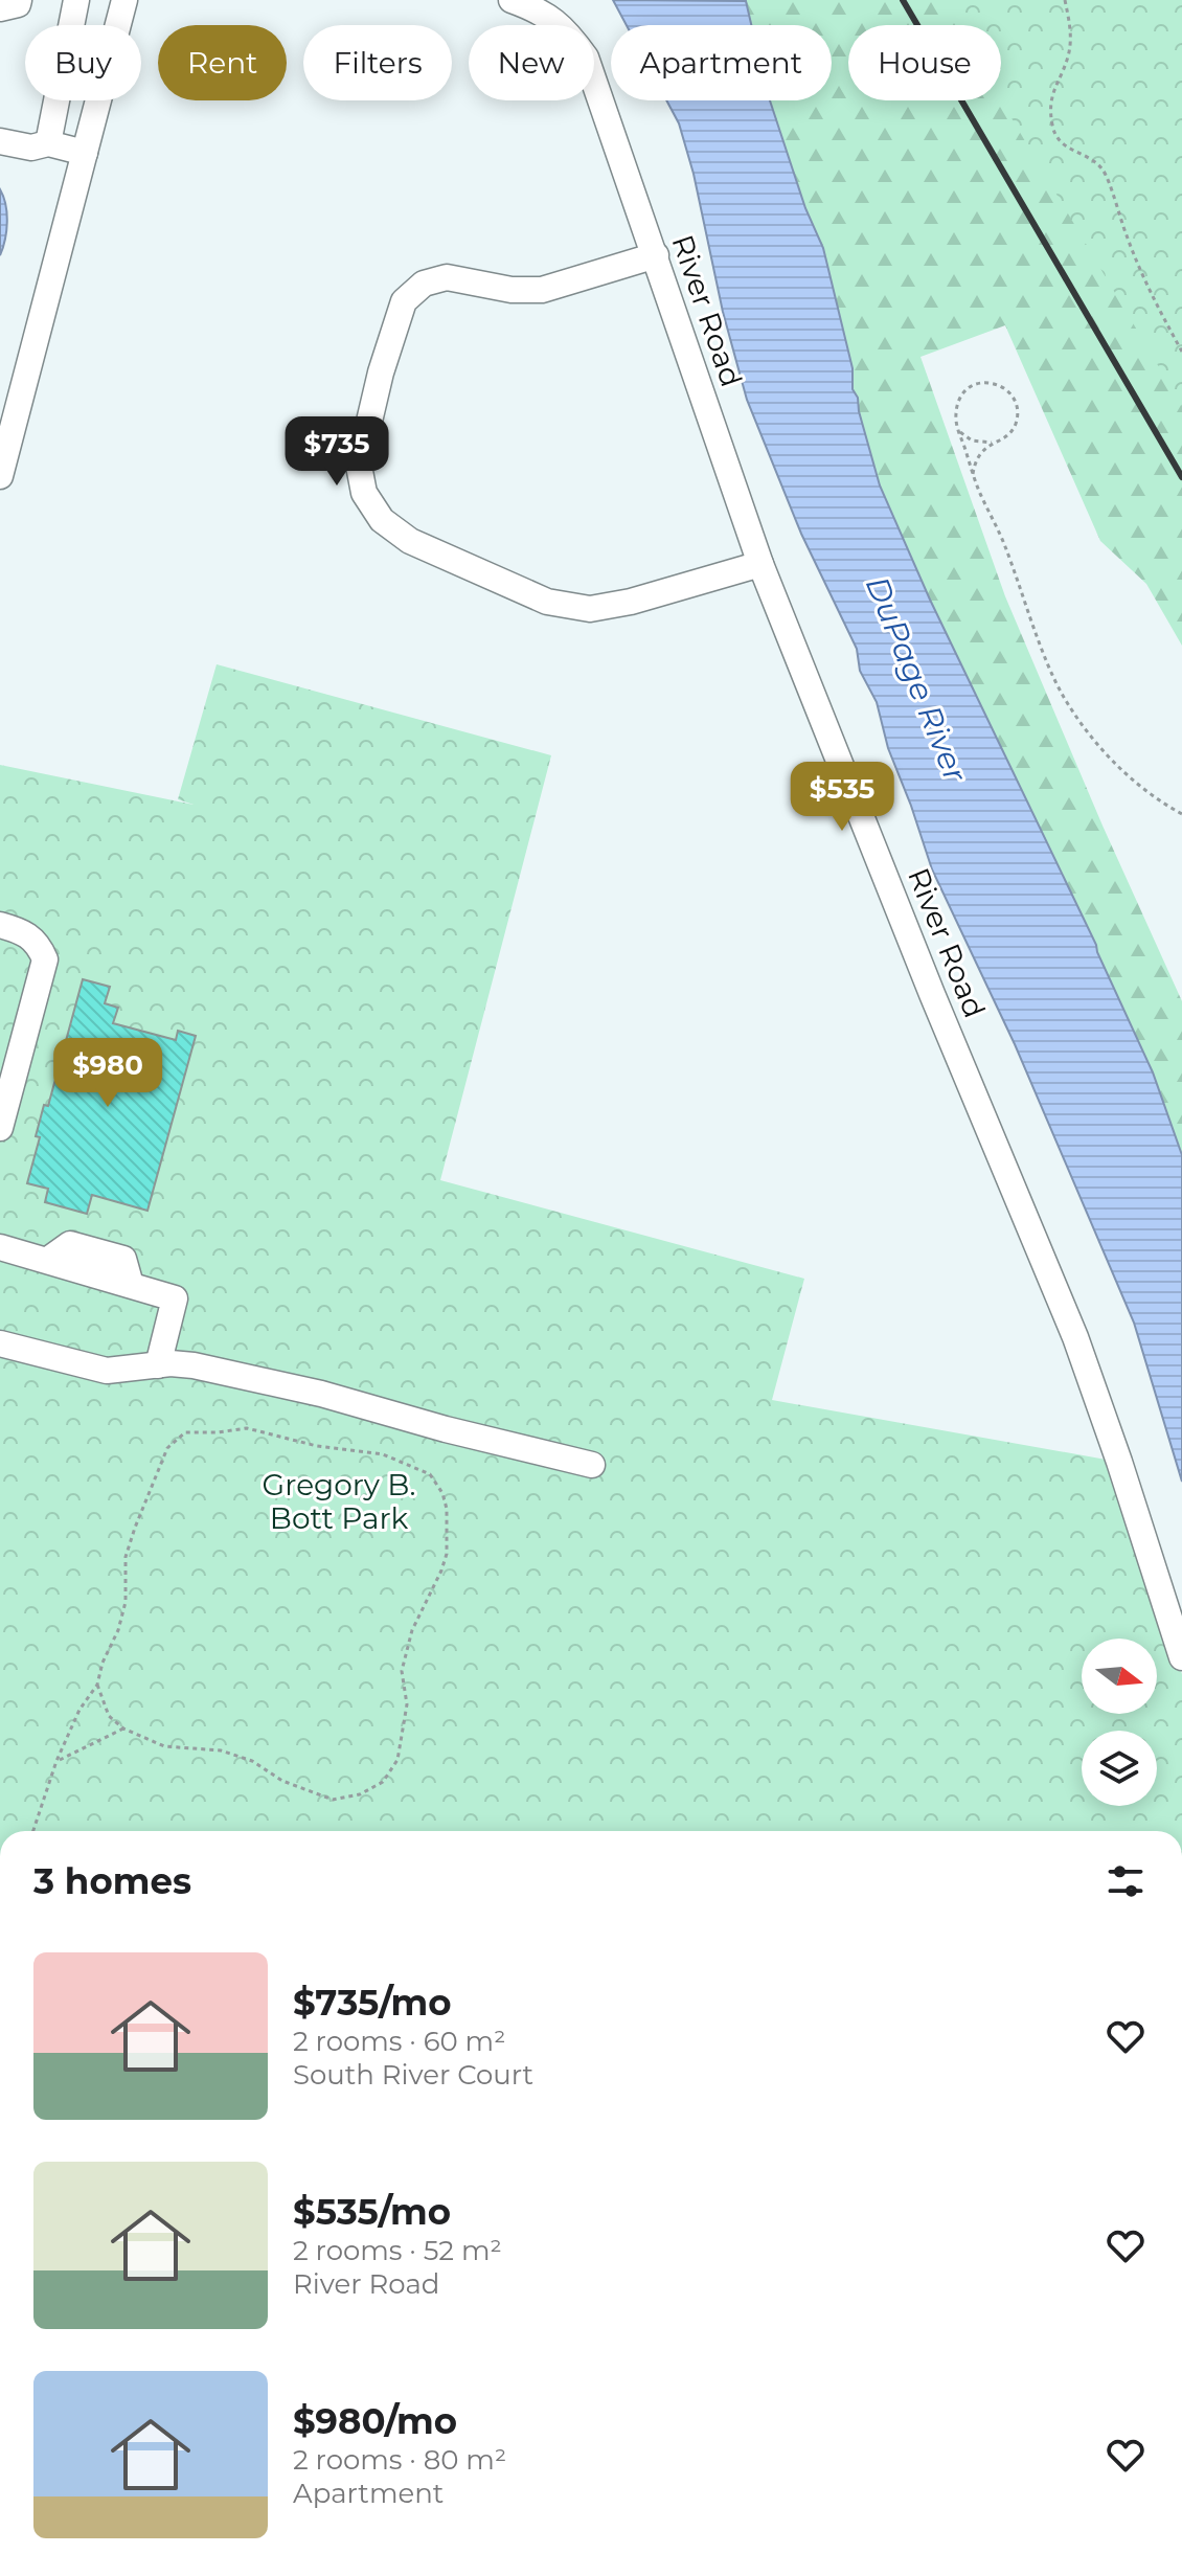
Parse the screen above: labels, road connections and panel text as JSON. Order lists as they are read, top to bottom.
{
  "streets": {
    "street": ["River Road"]
  },
  "water": ["DuPage River"],
  "parks": ["Gregory B. Bott Park"],
  "north": "right",
  "page": {
    "chip": [
      "Buy",
      "Rent",
      "Filters",
      "New",
      "Apartment",
      "House"
    ],
    "price": ["$735", "$535", "$980"],
    "heading": "3 homes",
    "list": [
      {
        "name": "$735/mo",
        "note": "2 rooms · 60 m² · South River Court"
      },
      {
        "name": "$535/mo",
        "note": "2 rooms · 52 m² · River Road"
      },
      {
        "name": "$980/mo",
        "note": "2 rooms · 80 m² · Apartment"
      }
    ]
  }
}
